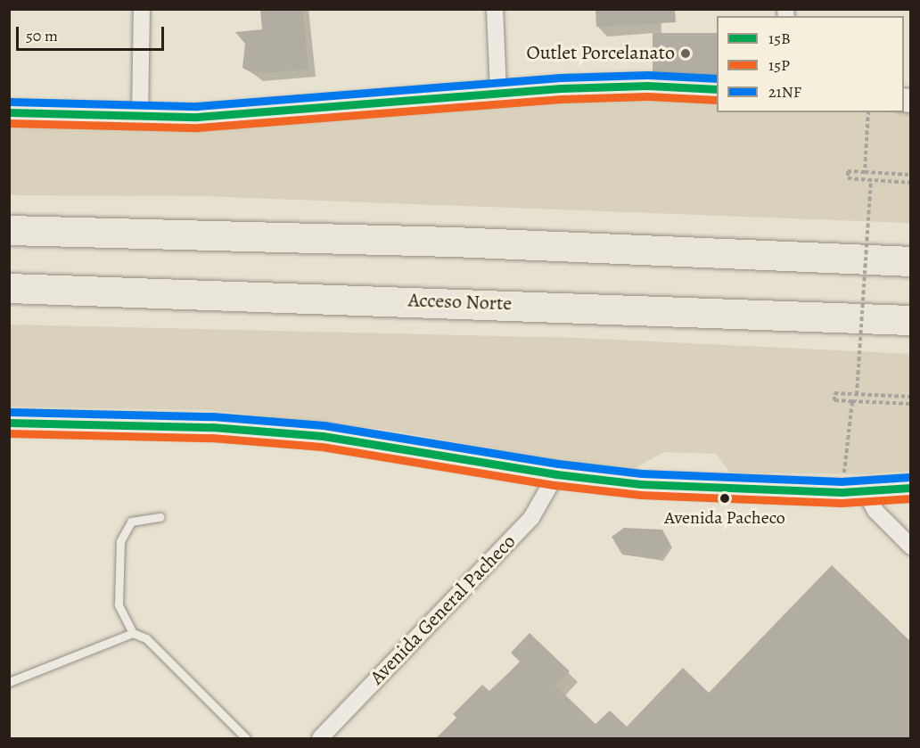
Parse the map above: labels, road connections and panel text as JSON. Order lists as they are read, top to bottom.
{
  "streets": {
    "highway": ["Acceso Norte"],
    "street": ["Avenida General Pacheco"]
  },
  "places": ["Outlet Porcelanato", "Avenida Pacheco"],
  "lines": ["transit line 21NF", "transit line 15B", "transit line 15P"],
  "legend": ["15B", "15P", "21NF"],
  "scale_bar": "50 m"
}
